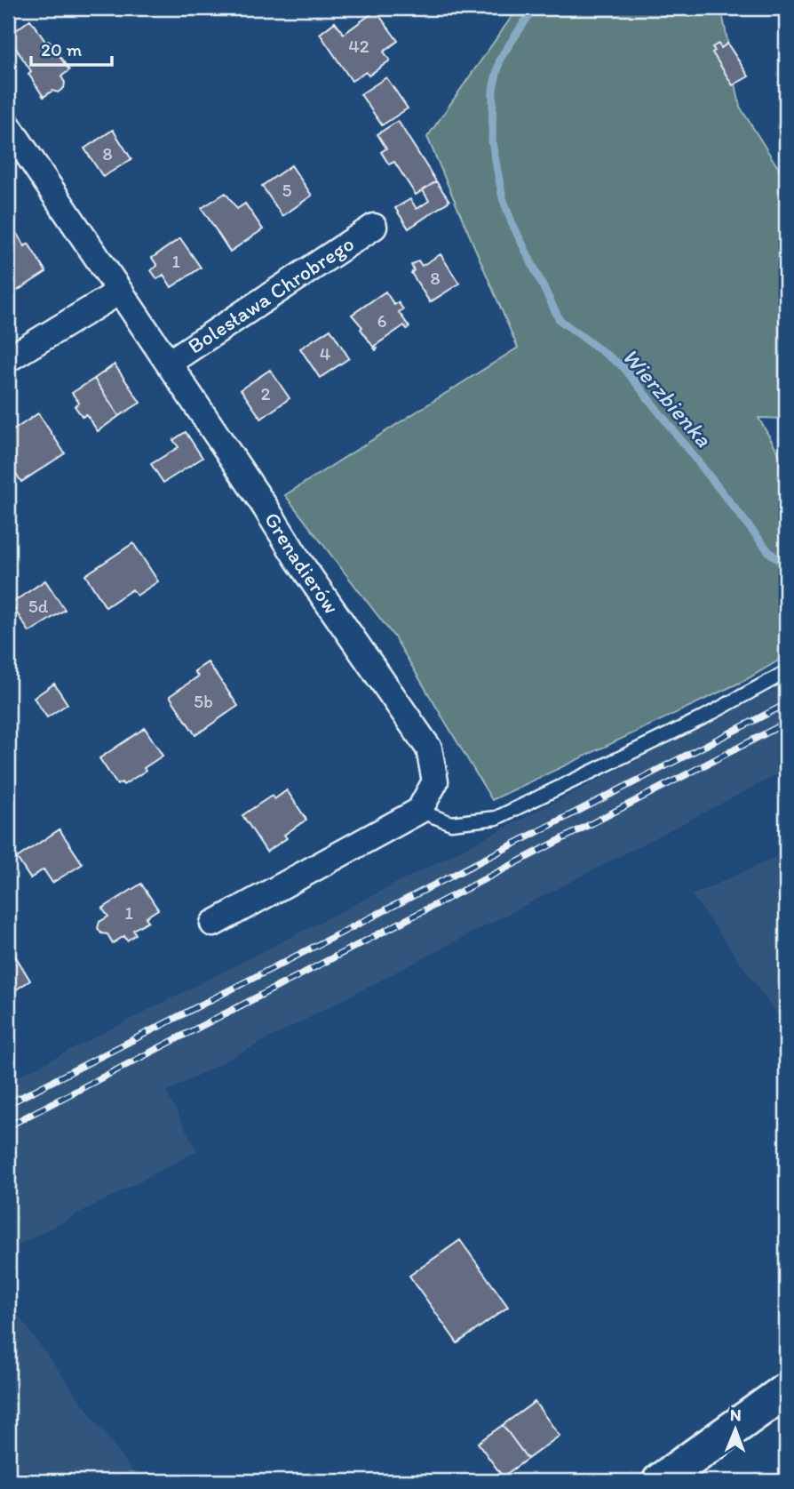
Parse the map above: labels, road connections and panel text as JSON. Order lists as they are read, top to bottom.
{
  "streets": {
    "street": ["Bolesława Chrobrego", "Grenadierów"]
  },
  "crossings": [
    ["Bolesława Chrobrego", "Grenadierów"]
  ],
  "water": ["Wierzbienka"],
  "house_numbers": [
    "42",
    "8",
    "5",
    "1",
    "8",
    "6",
    "4",
    "2",
    "5d",
    "5b",
    "1"
  ],
  "scale_bar": "20 m",
  "north": "top"
}
